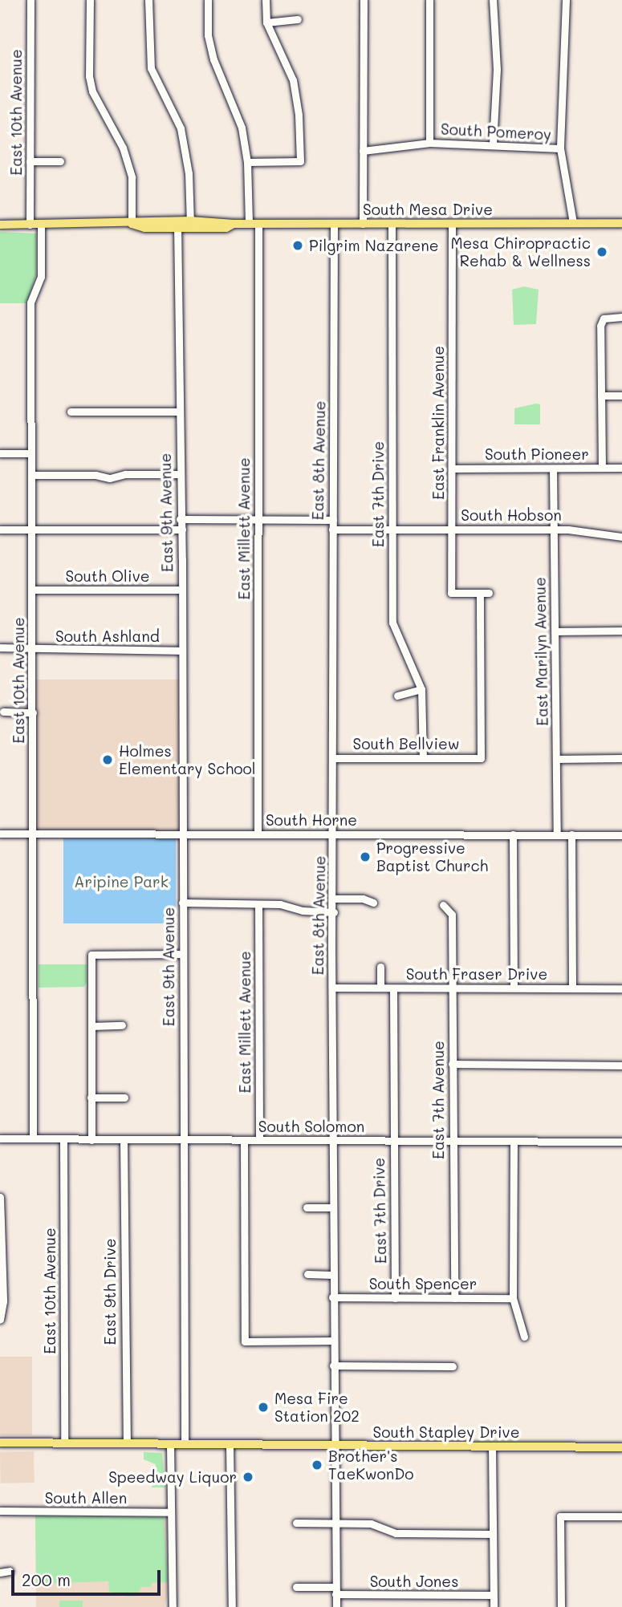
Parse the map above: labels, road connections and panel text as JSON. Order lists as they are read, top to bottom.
{
  "streets": {
    "main road": ["South Mesa Drive", "South Stapley Drive"],
    "street": [
      "East 10th Avenue",
      "South Pomeroy",
      "East Franklin Avenue",
      "South Pioneer",
      "East 8th Avenue",
      "East 7th Drive",
      "East 9th Avenue",
      "South Hobson",
      "East Millett Avenue",
      "South Olive",
      "South Ashland",
      "East Marilyn Avenue",
      "South Bellview",
      "South Horne",
      "South Fraser Drive",
      "East 7th Avenue",
      "South Solomon",
      "South Spencer",
      "East 9th Drive",
      "South Allen",
      "South Jones"
    ]
  },
  "crossings": [
    ["East 10th Avenue", "South Mesa Drive"],
    ["East 10th Avenue", "South Olive"],
    ["East 10th Avenue", "South Ashland"],
    ["East 10th Avenue", "South Horne"],
    ["East 10th Avenue", "South Solomon"],
    ["East 10th Avenue", "South Stapley Drive"],
    ["South Mesa Drive", "East Franklin Avenue"],
    ["South Mesa Drive", "East 8th Avenue"],
    ["South Mesa Drive", "East 7th Drive"],
    ["South Mesa Drive", "East 9th Avenue"],
    ["South Mesa Drive", "East Millett Avenue"],
    ["East Franklin Avenue", "South Pioneer"],
    ["East Franklin Avenue", "South Hobson"],
    ["East Franklin Avenue", "South Bellview"],
    ["South Pioneer", "East Marilyn Avenue"],
    ["East 8th Avenue", "South Hobson"],
    ["East 8th Avenue", "South Bellview"],
    ["East 8th Avenue", "South Horne"],
    ["East 8th Avenue", "South Fraser Drive"],
    ["East 8th Avenue", "South Solomon"],
    ["East 8th Avenue", "South Spencer"],
    ["East 8th Avenue", "South Stapley Drive"],
    ["East 8th Avenue", "South Jones"],
    ["East 7th Drive", "South Hobson"],
    ["East 7th Drive", "South Bellview"],
    ["East 7th Drive", "South Fraser Drive"],
    ["East 7th Drive", "South Solomon"],
    ["East 7th Drive", "South Spencer"],
    ["East 9th Avenue", "South Olive"],
    ["East 9th Avenue", "South Ashland"],
    ["East 9th Avenue", "South Horne"],
    ["East 9th Avenue", "South Solomon"],
    ["East 9th Avenue", "South Stapley Drive"],
    ["South Hobson", "East Marilyn Avenue"],
    ["East Millett Avenue", "South Horne"],
    ["East Millett Avenue", "South Solomon"],
    ["East Marilyn Avenue", "South Horne"],
    ["South Fraser Drive", "East 7th Avenue"],
    ["East 7th Avenue", "South Solomon"],
    ["East 7th Avenue", "South Spencer"],
    ["South Solomon", "East 9th Drive"],
    ["East 9th Drive", "South Stapley Drive"]
  ],
  "parks": ["Aripine Park"],
  "places": [
    "Pilgrim Nazarene",
    "Mesa Chiropractic Rehab & Wellness",
    "Holmes Elementary School",
    "Progressive Baptist Church",
    "Mesa Fire Station 202",
    "Brother's TaeKwonDo",
    "Speedway Liquor"
  ],
  "scale_bar": "200 m"
}
